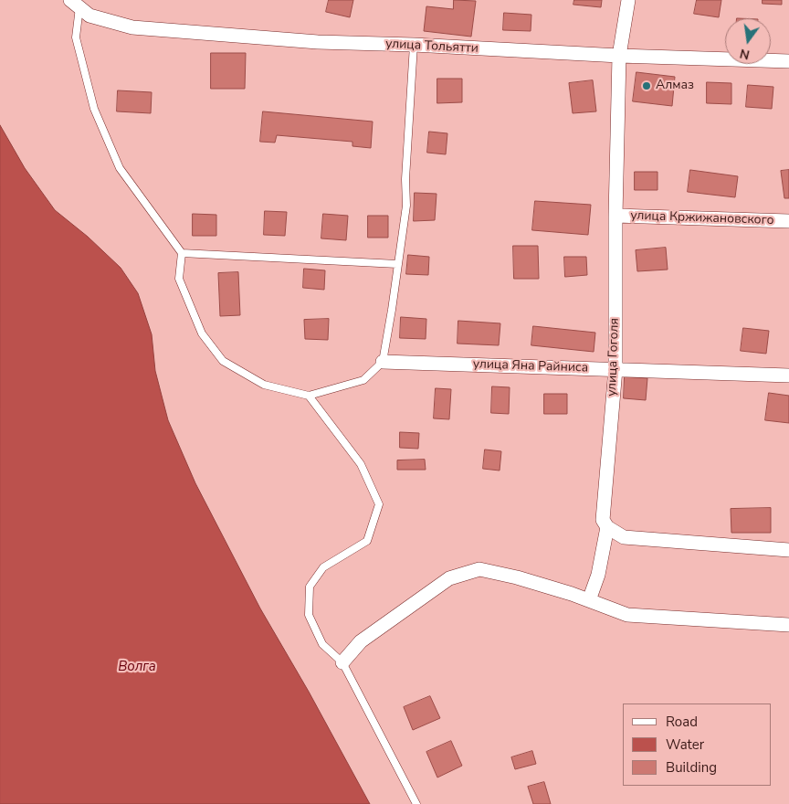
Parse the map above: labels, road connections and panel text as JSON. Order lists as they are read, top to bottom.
{
  "streets": {
    "street": [
      "улица Тольятти",
      "улица Кржижановского",
      "улица Гоголя",
      "улица Яна Райниса"
    ]
  },
  "crossings": [
    ["улица Тольятти", "улица Гоголя"],
    ["улица Кржижановского", "улица Гоголя"],
    ["улица Гоголя", "улица Яна Райниса"]
  ],
  "water": ["Волга"],
  "places": ["Алмаз"],
  "legend": ["Road", "Water", "Building"],
  "north": "bottom"
}
